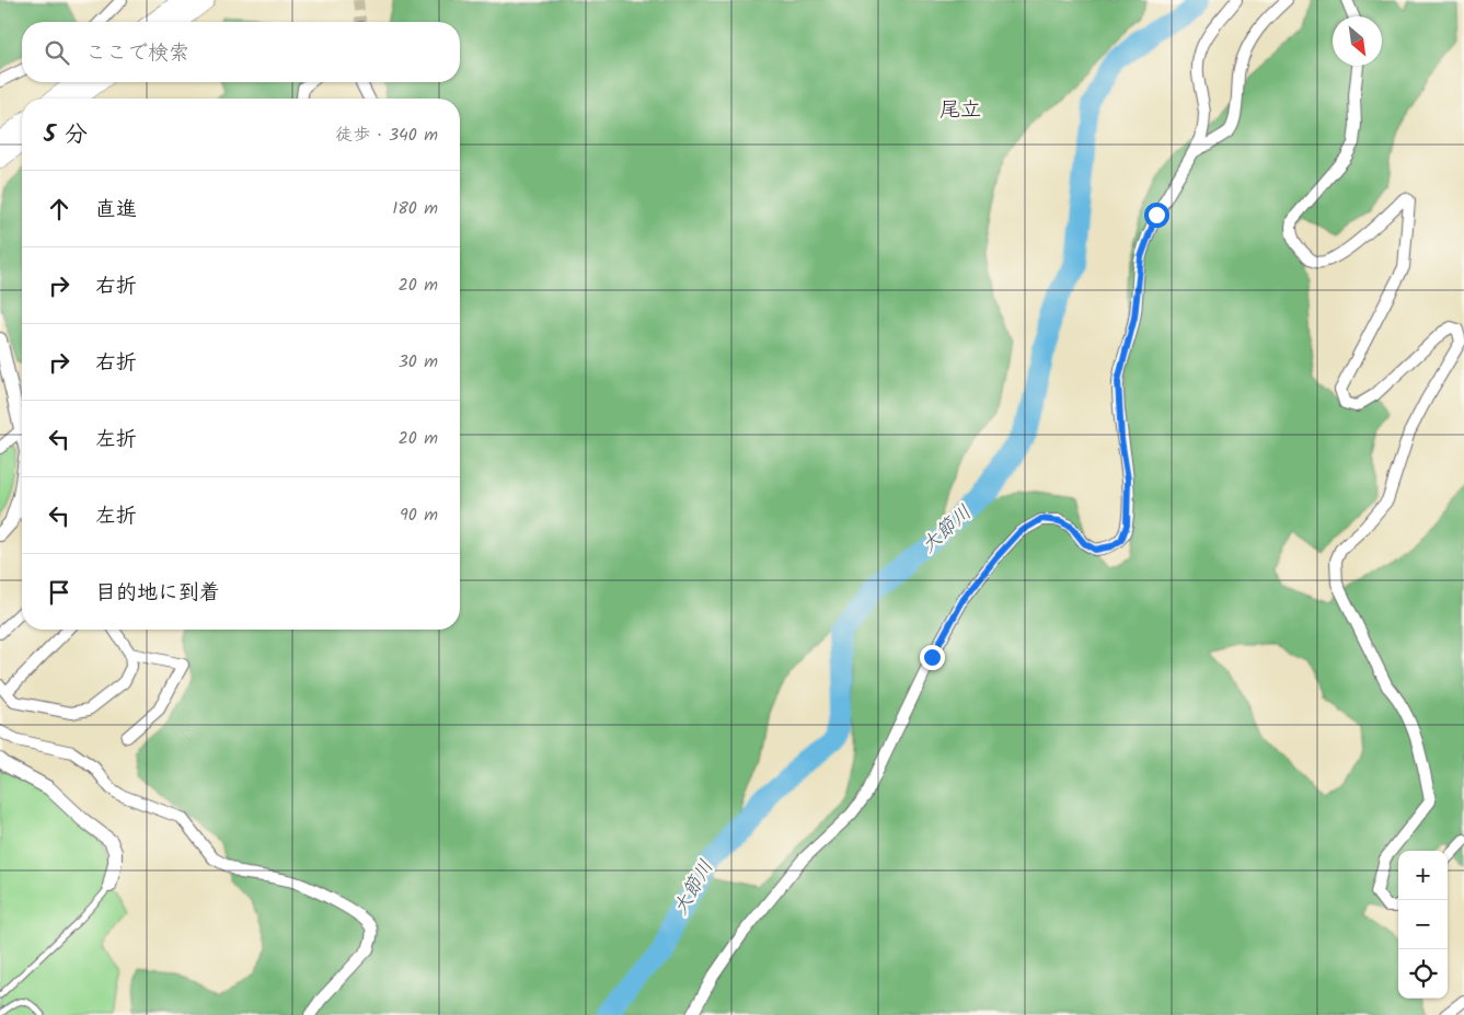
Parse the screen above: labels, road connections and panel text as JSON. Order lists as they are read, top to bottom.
{
  "districts": ["尾立"],
  "water": ["大節川"],
  "north": "bottom right",
  "page": {
    "search": "ここで検索",
    "heading": ["5 分", "徒歩 · 340 m"],
    "list": [
      ["直進", "180 m"],
      ["右折", "20 m"],
      ["右折", "30 m"],
      ["左折", "20 m"],
      ["左折", "90 m"],
      "目的地に到着"
    ],
    "map_buttons": ["+", "−"]
  }
}
